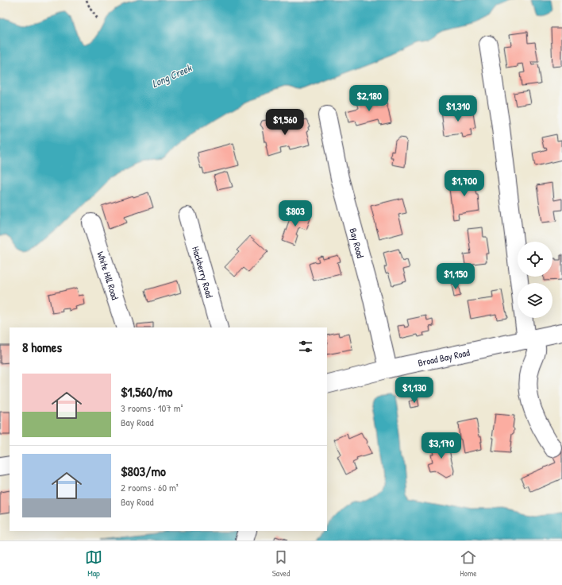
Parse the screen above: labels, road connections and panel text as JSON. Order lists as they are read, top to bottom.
{
  "streets": {
    "street": [
      "Bay Road",
      "Hackberry Road",
      "White Hill Road",
      "Broad Bay Road"
    ]
  },
  "crossings": [
    ["Bay Road", "Broad Bay Road"]
  ],
  "water": ["Long Creek"],
  "page": {
    "price": [
      "$2,180",
      "$1,310",
      "$1,560",
      "$1,700",
      "$803",
      "$1,150",
      "$1,130",
      "$3,170"
    ],
    "heading": "8 homes",
    "list": [
      {
        "name": "$1,560/mo",
        "note": "3 rooms · 107 m² · Bay Road"
      },
      {
        "name": "$803/mo",
        "note": "2 rooms · 60 m² · Bay Road"
      }
    ],
    "tabs": ["Map", "Saved", "Home"]
  }
}
